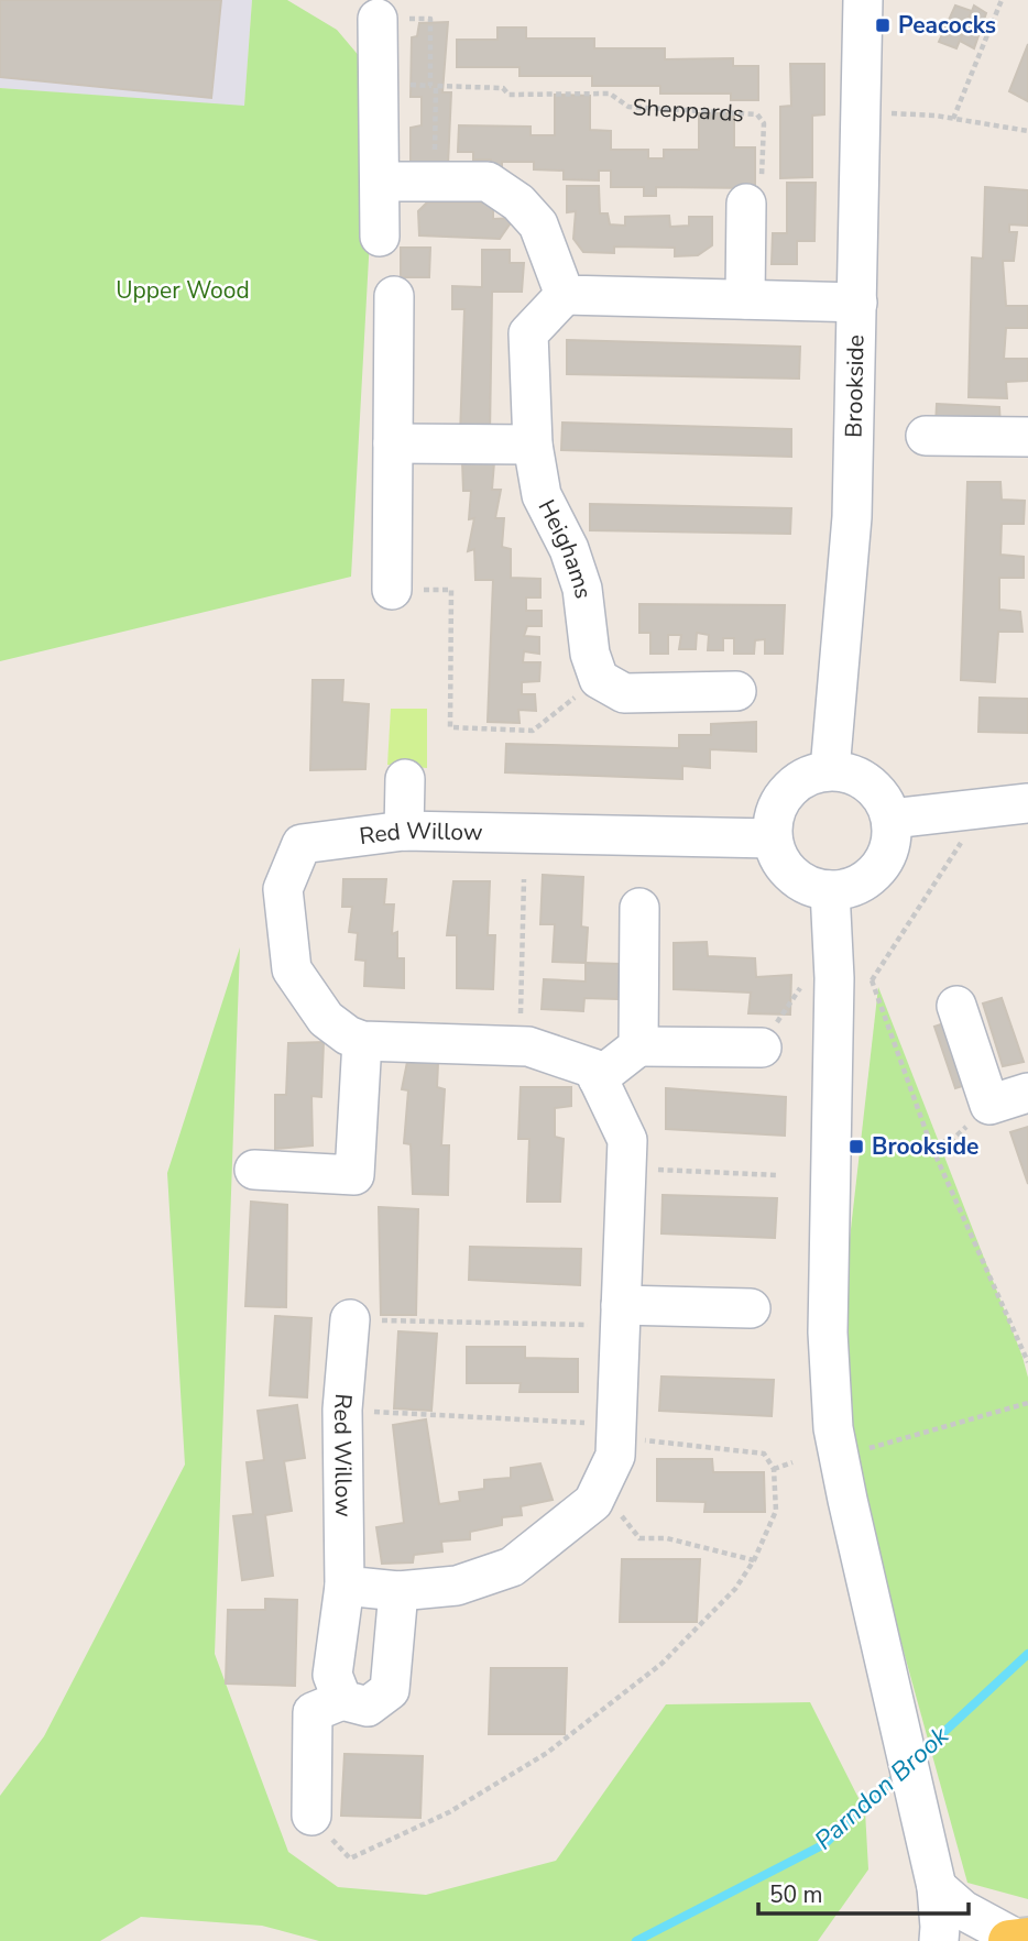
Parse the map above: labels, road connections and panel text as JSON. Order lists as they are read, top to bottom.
{
  "streets": {
    "street": ["Brookside", "Heighams", "Red Willow"],
    "path": ["Sheppards"]
  },
  "crossings": [
    ["Brookside", "Red Willow"]
  ],
  "water": ["Parndon Brook"],
  "parks": ["Upper Wood"],
  "places": {
    "transit": ["Peacocks", "Brookside"]
  },
  "scale_bar": "50 m"
}
